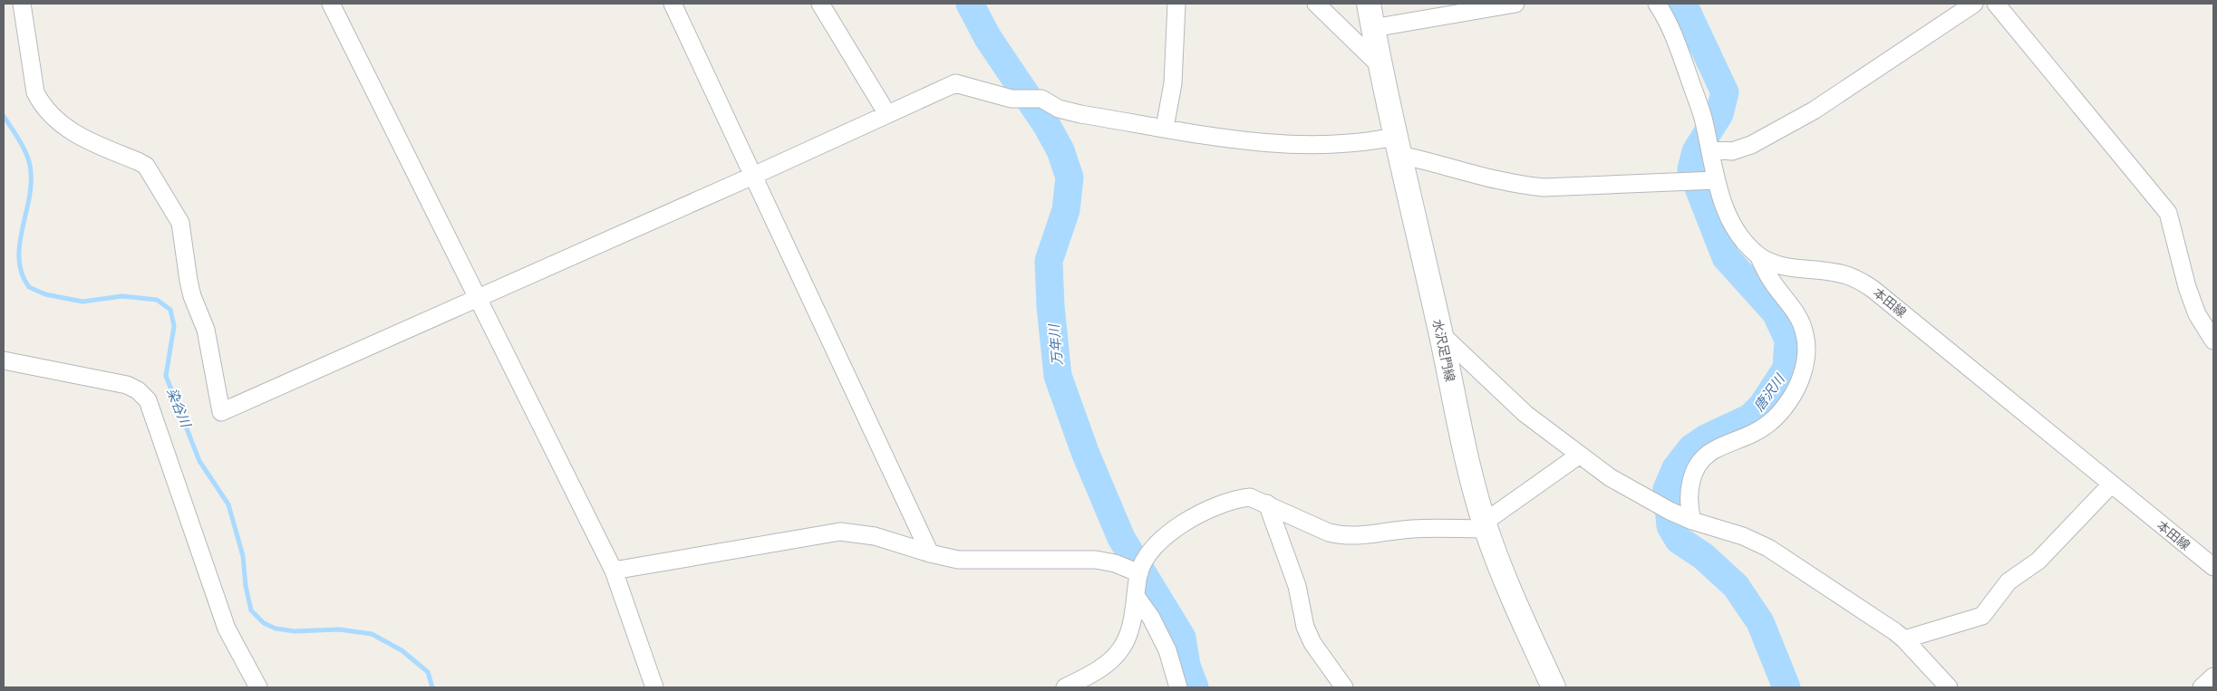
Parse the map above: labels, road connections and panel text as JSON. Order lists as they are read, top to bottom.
{
  "streets": {
    "main road": ["水沢足門線"],
    "street": ["本田線"]
  },
  "water": ["万年川", "唐沢川", "染谷川"]
}
